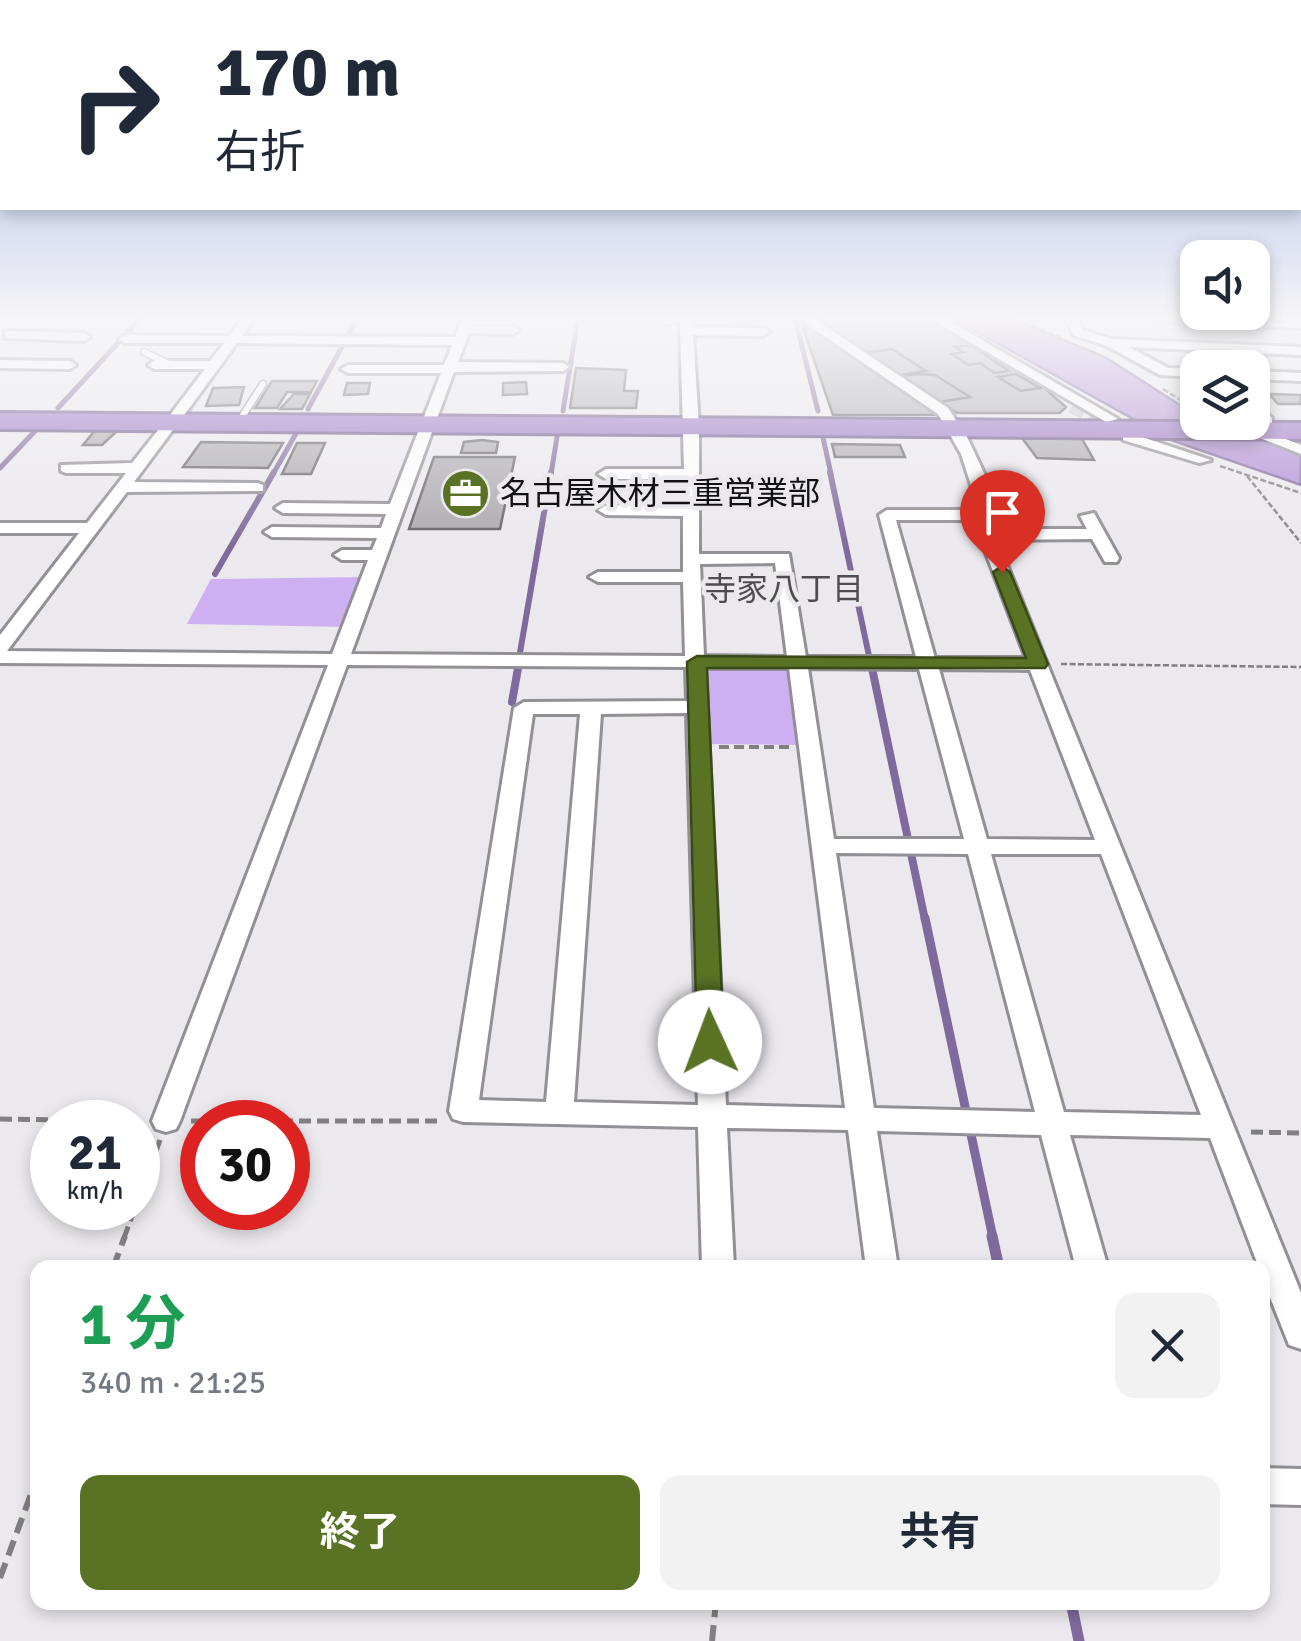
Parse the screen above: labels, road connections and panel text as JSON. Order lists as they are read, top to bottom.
{
  "districts": ["寺家八丁目"],
  "places": {
    "office": ["名古屋木材三重営業部"]
  },
  "page": {
    "turn": ["170 m", "右折"],
    "speed": "21 km/h",
    "limit": "30",
    "heading": ["1 分", "340 m · 21:25"],
    "buttons": ["終了", "共有"]
  }
}
